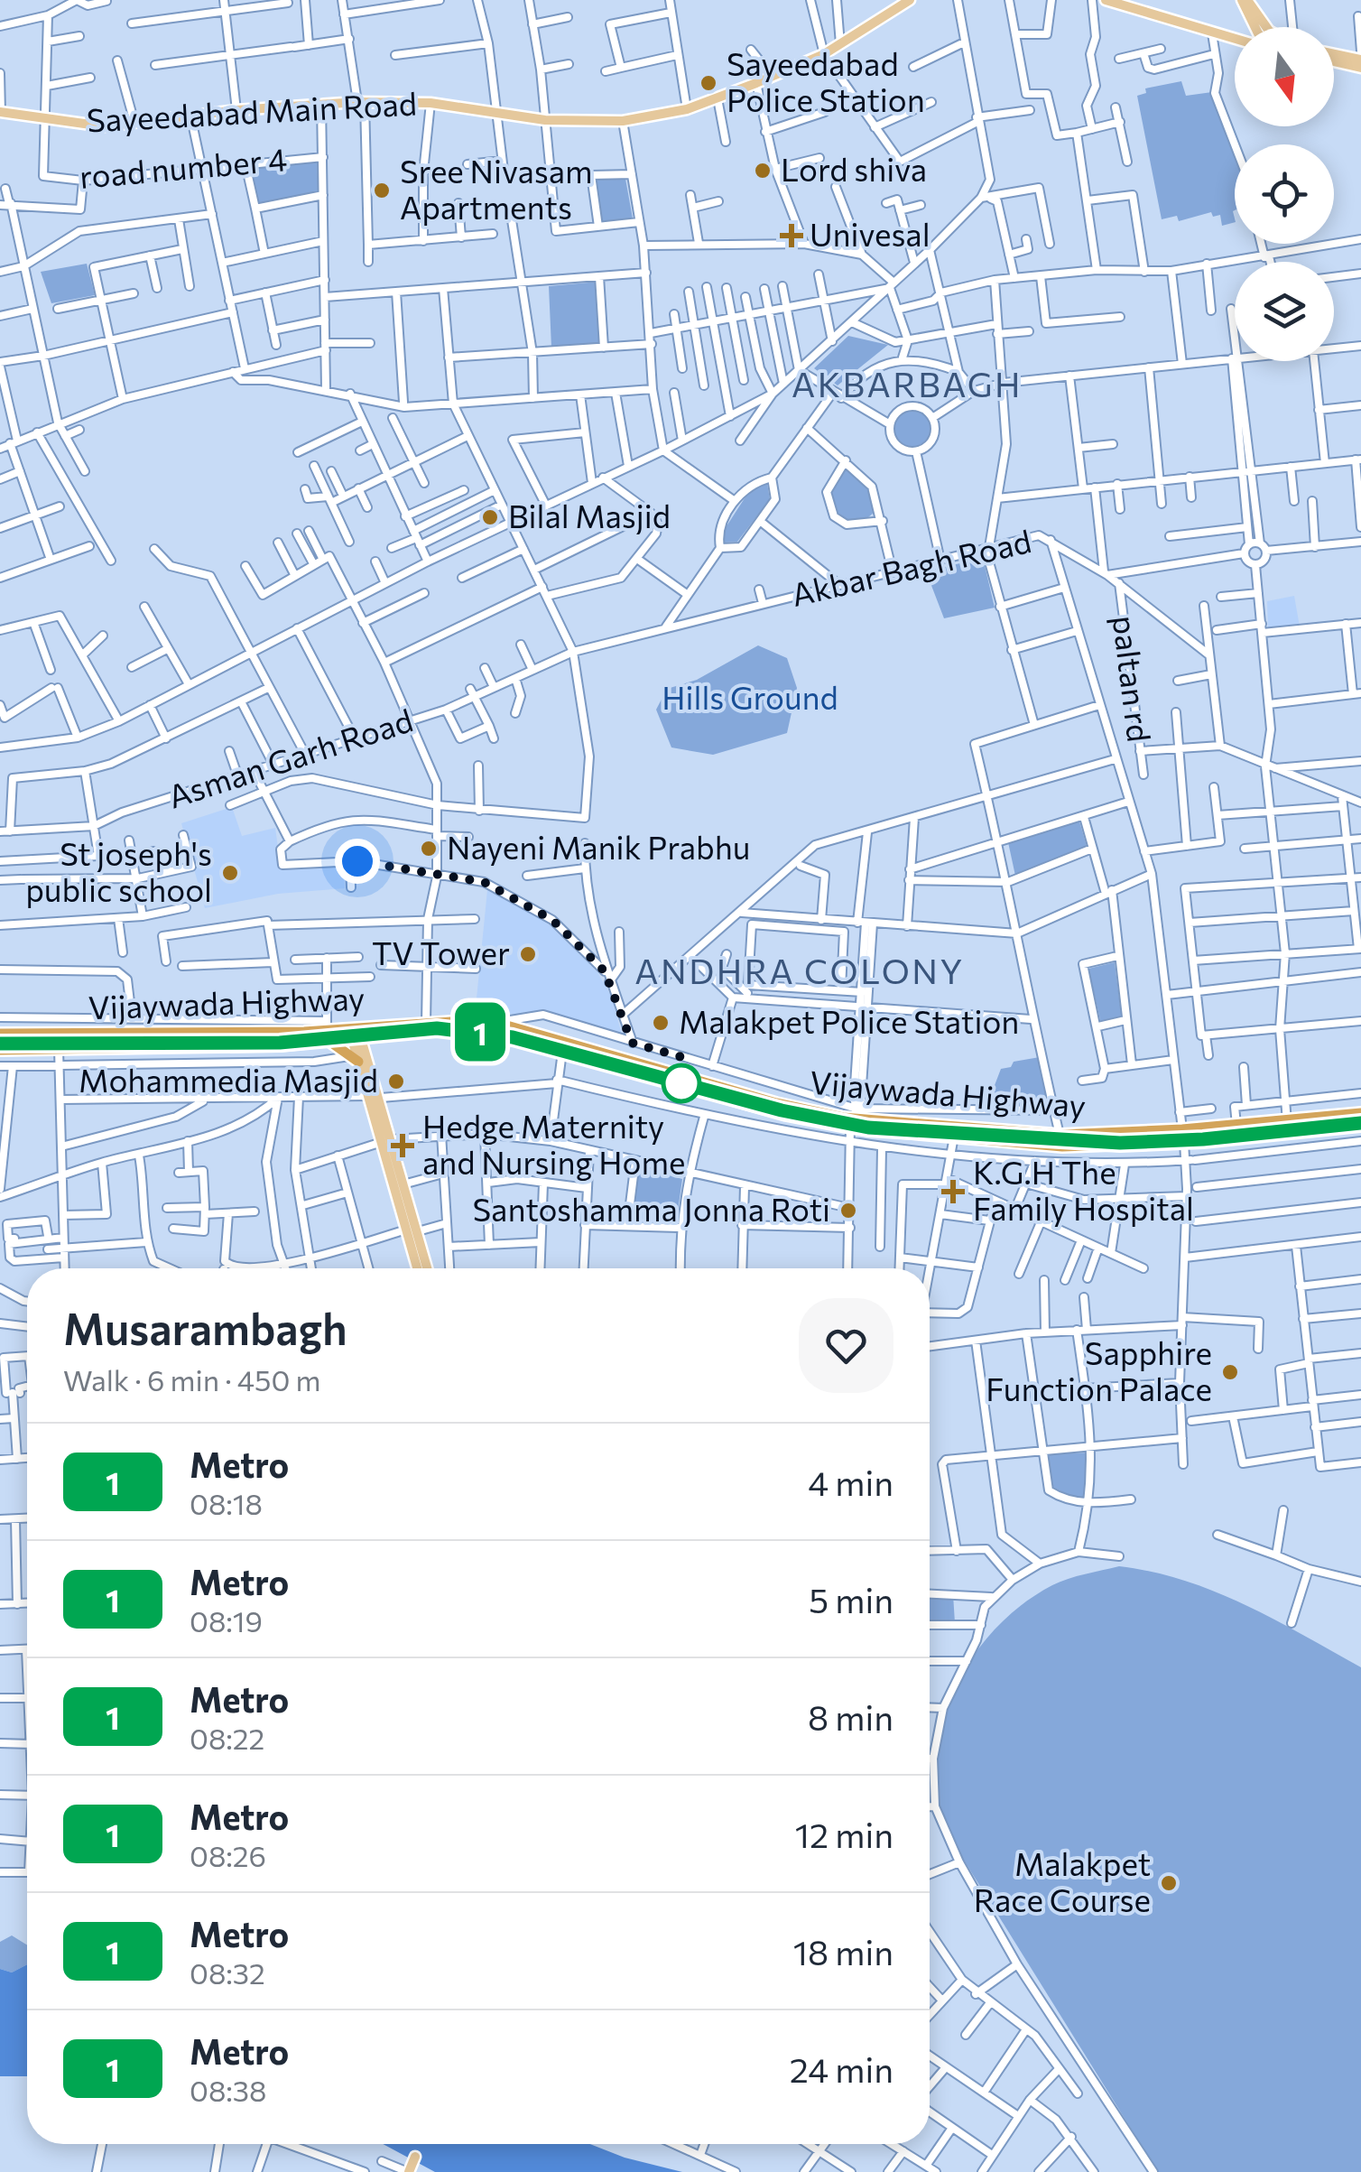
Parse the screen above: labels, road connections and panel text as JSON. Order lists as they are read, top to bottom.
{
  "streets": {
    "highway": ["Vijaywada Highway"],
    "main road": ["Sayeedabad Main Road"],
    "street": [
      "road number 4",
      "Akbar Bagh Road",
      "paltan rd",
      "Asman Garh Road"
    ]
  },
  "crossings": [
    ["Sayeedabad Main Road", "road number 4"],
    ["Akbar Bagh Road", "paltan rd"],
    ["Akbar Bagh Road", "Asman Garh Road"]
  ],
  "districts": ["AKBARBAGH", "ANDHRA COLONY"],
  "parks": ["Hills Ground"],
  "places": {
    "other": [
      "Sayeedabad Police Station",
      "Lord shiva",
      "Sree Nivasam Apartments",
      "Bilal Masjid",
      "Nayeni Manik Prabhu",
      "St joseph's public school",
      "TV Tower",
      "Malakpet Police Station",
      "Mohammedia Masjid",
      "Santoshamma Jonna Roti",
      "Sapphire Function Palace",
      "Malakpet Race Course"
    ],
    "health": ["Univesal", "Hedge Maternity and Nursing Home", "K.G.H The Family Hospital"]
  },
  "lines": ["metro line 1"],
  "north": "bottom",
  "page": {
    "on_map": "1",
    "heading": ["Musarambagh", "Walk · 6 min · 450 m"],
    "list": [
      {
        "mark": "1",
        "name": "Metro",
        "note": "08:18",
        "value": "4 min"
      },
      {
        "mark": "1",
        "name": "Metro",
        "note": "08:19",
        "value": "5 min"
      },
      {
        "mark": "1",
        "name": "Metro",
        "note": "08:22",
        "value": "8 min"
      },
      {
        "mark": "1",
        "name": "Metro",
        "note": "08:26",
        "value": "12 min"
      },
      {
        "mark": "1",
        "name": "Metro",
        "note": "08:32",
        "value": "18 min"
      },
      {
        "mark": "1",
        "name": "Metro",
        "note": "08:38",
        "value": "24 min"
      }
    ]
  }
}
